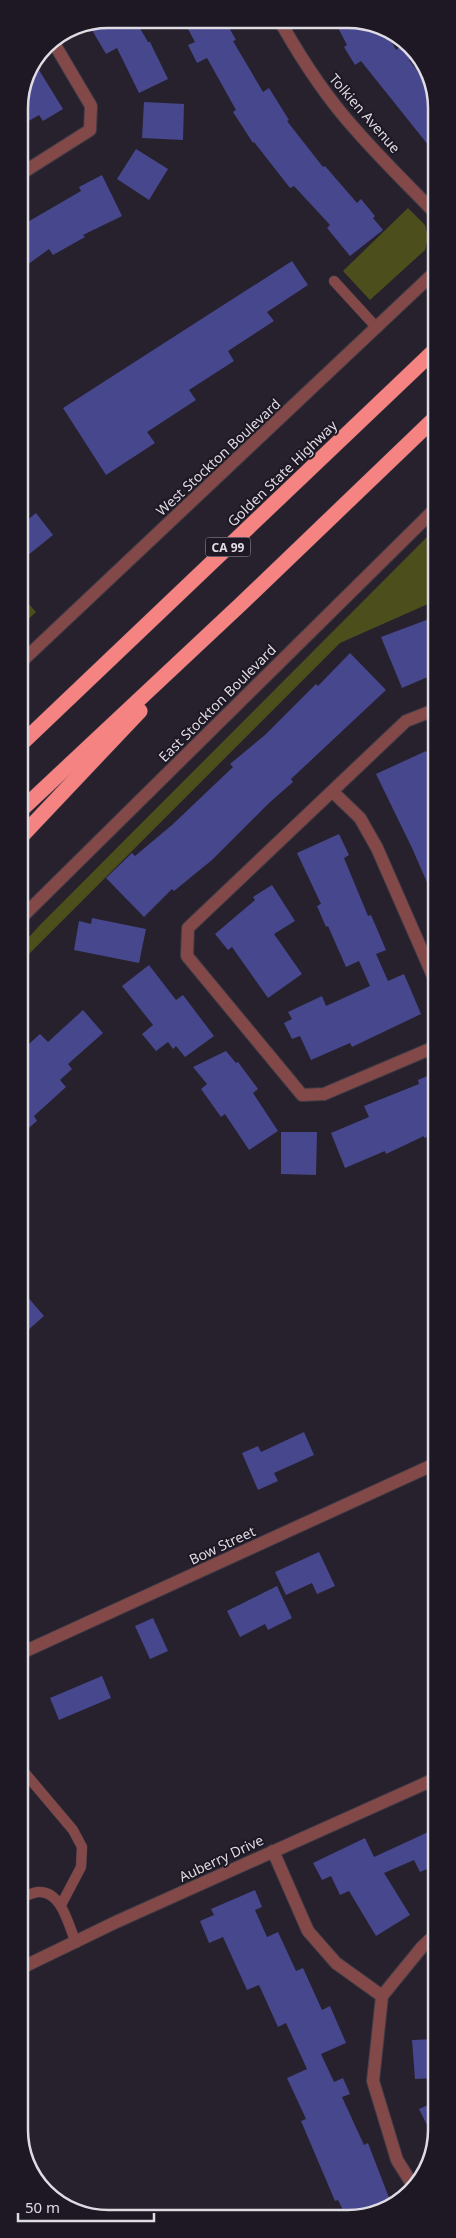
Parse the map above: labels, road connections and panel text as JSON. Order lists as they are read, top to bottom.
{
  "streets": {
    "highway": ["Golden State Highway", "CA 99"],
    "street": [
      "Tolkien Avenue",
      "West Stockton Boulevard",
      "East Stockton Boulevard",
      "Bow Street",
      "Auberry Drive"
    ]
  },
  "scale_bar": "50 m"
}
